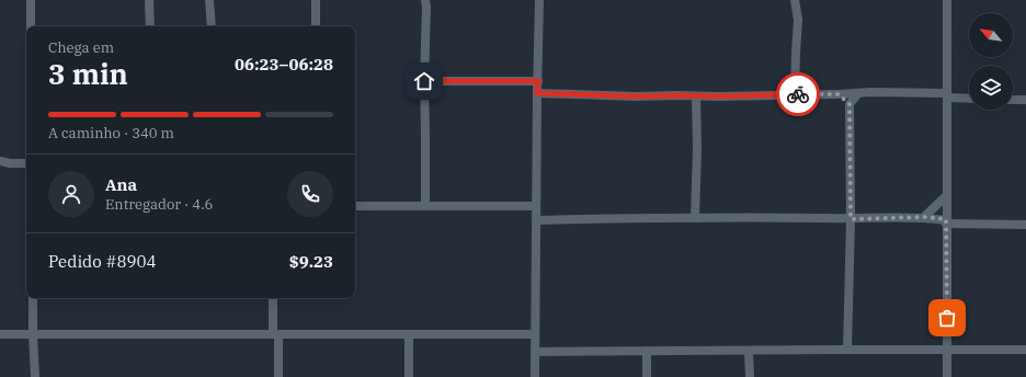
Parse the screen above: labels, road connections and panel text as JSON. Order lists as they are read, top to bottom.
{
  "north": "top left",
  "page": {
    "heading": ["3 min", "Chega em", "06:23–06:28"],
    "panel": [
      "Ana",
      "Entregador · 4.6",
      "Pedido #8904",
      "$9.23"
    ],
    "bar": "A caminho · 340 m"
  }
}
